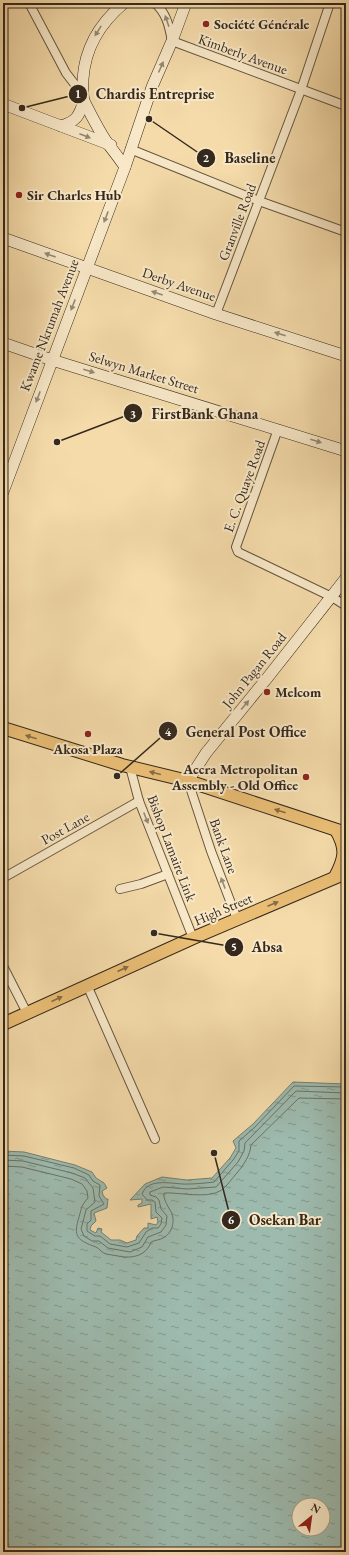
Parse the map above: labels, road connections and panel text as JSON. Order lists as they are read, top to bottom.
{
  "streets": {
    "main road": [
      "Derby Avenue",
      "Kwame Nkrumah Avenue",
      "Selwyn Market Street",
      "John Pagan Road",
      "High Street"
    ],
    "street": [
      "Kimberly Avenue",
      "Granville Road",
      "E. C. Quaye Road",
      "Post Lane",
      "Bank Lane",
      "Bishop Lamaire Link"
    ]
  },
  "crossings": [
    ["Kimberly Avenue", "Granville Road"],
    ["Kimberly Avenue", "Kwame Nkrumah Avenue"],
    ["Granville Road", "Derby Avenue"],
    ["Derby Avenue", "Kwame Nkrumah Avenue"],
    ["Kwame Nkrumah Avenue", "Selwyn Market Street"],
    ["Selwyn Market Street", "E. C. Quaye Road"],
    ["E. C. Quaye Road", "John Pagan Road"],
    ["John Pagan Road", "Bank Lane"],
    ["Post Lane", "Bishop Lamaire Link"],
    ["Bank Lane", "High Street"],
    ["Bishop Lamaire Link", "High Street"]
  ],
  "one_way": [
    "Derby Avenue",
    "Selwyn Market Street",
    "John Pagan Road",
    "Bank Lane",
    "Bishop Lamaire Link",
    "High Street"
  ],
  "places": [
    "Société Générale",
    "Chardis Entreprise",
    "Baseline",
    "Sir Charles Hub",
    "FirstBank Ghana",
    "Melcom",
    "Akosa Plaza",
    "General Post Office",
    "Accra Metropolitan Assembly - Old Office",
    "Absa",
    "Osekan Bar"
  ],
  "north": "top right"
}
